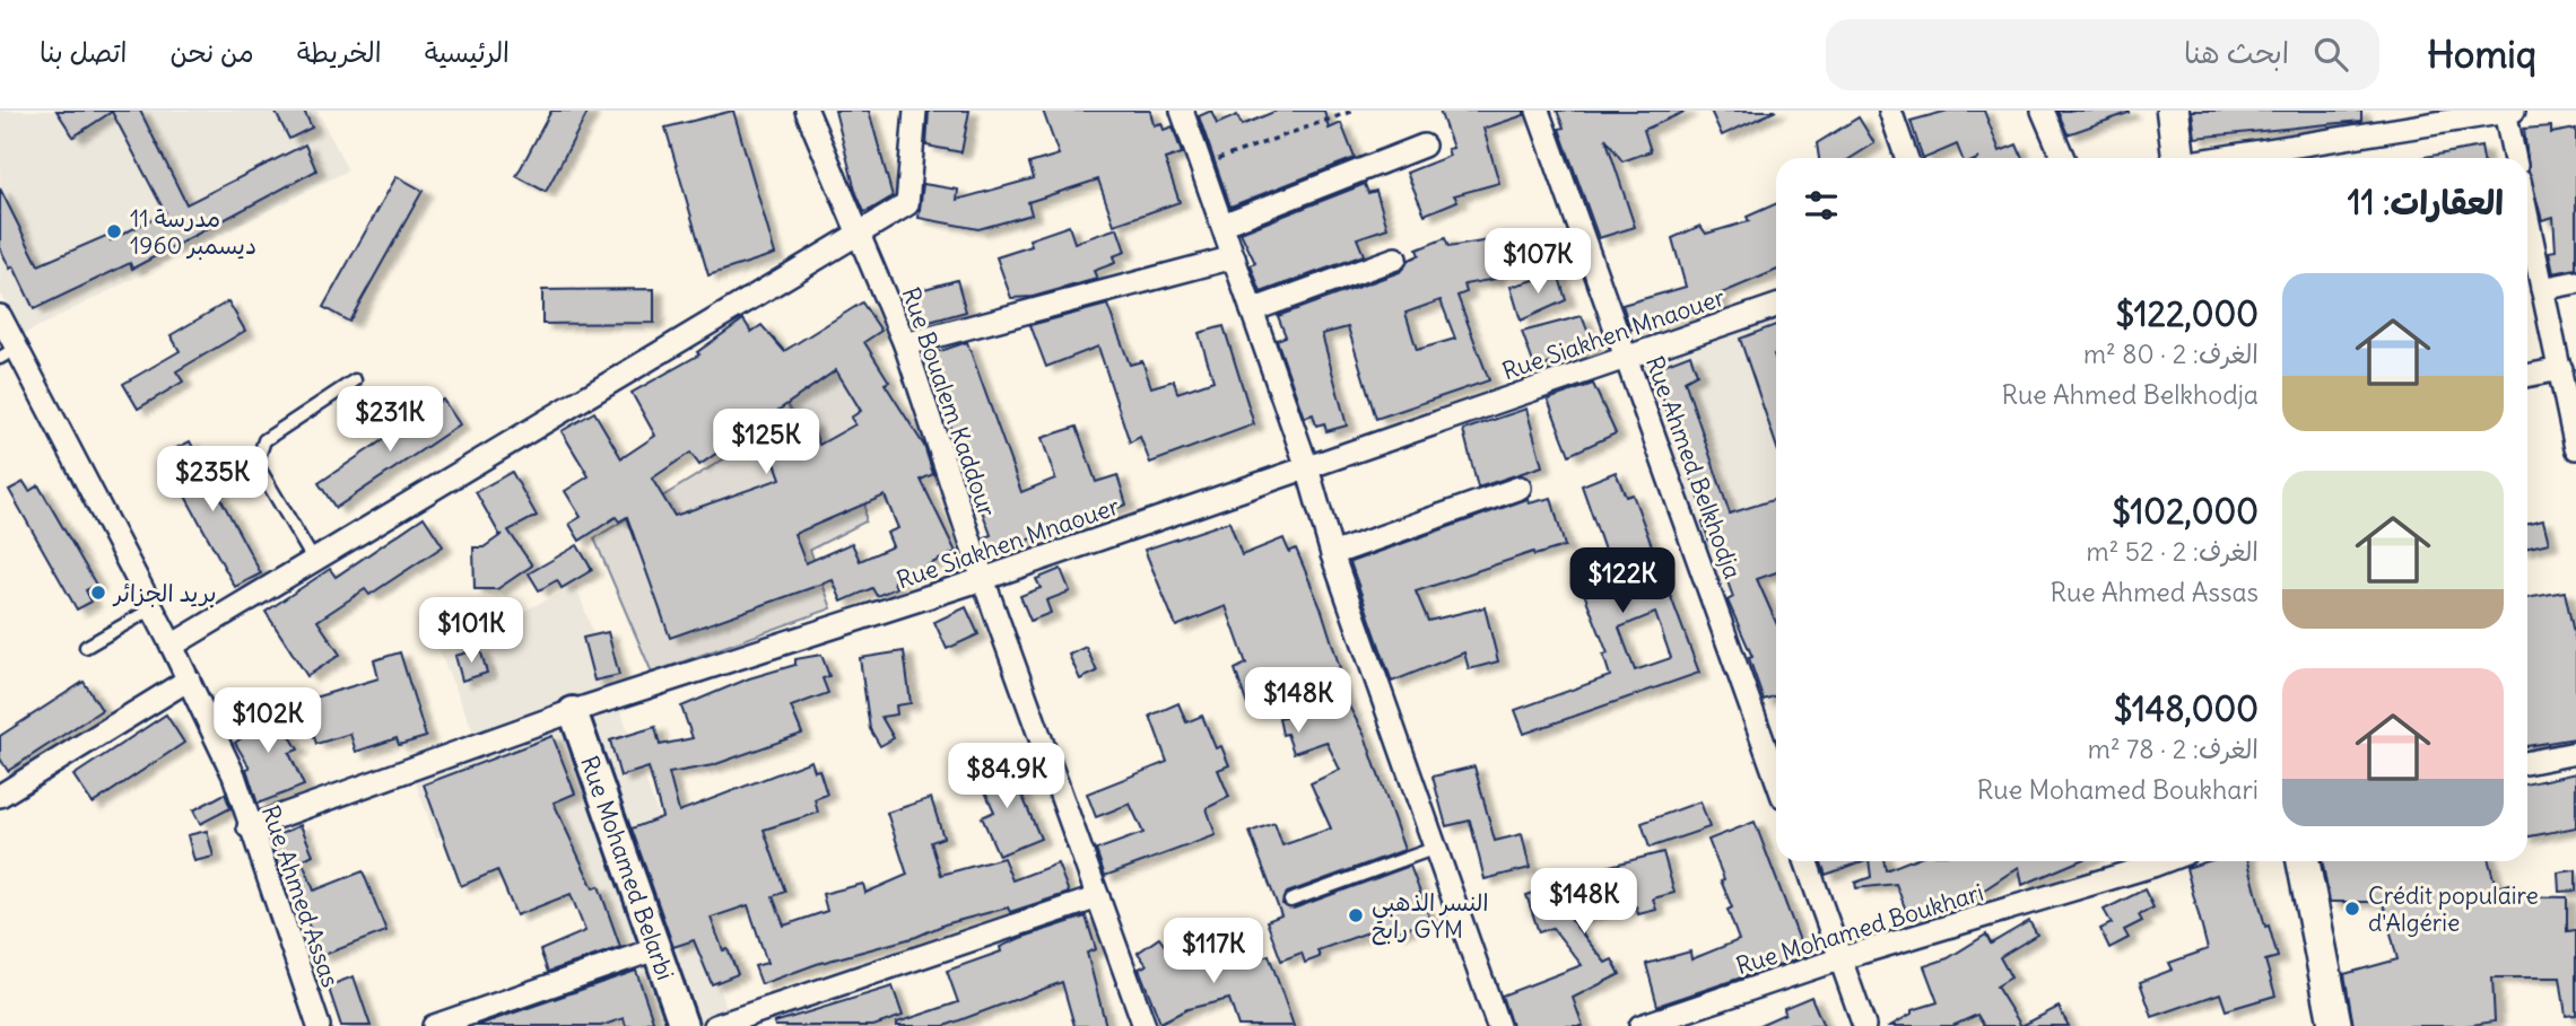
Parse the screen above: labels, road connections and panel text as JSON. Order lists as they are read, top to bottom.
{
  "streets": {
    "street": [
      "Rue Siakhen Mnaouer",
      "Rue Boualem Kaddour",
      "Rue Ahmed Belkhodja",
      "Rue Mohamed Belarbi",
      "Rue Ahmed Assas",
      "Rue Mohamed Boukhari"
    ]
  },
  "crossings": [
    ["Rue Siakhen Mnaouer", "Rue Boualem Kaddour"],
    ["Rue Siakhen Mnaouer", "Rue Ahmed Belkhodja"],
    ["Rue Siakhen Mnaouer", "Rue Mohamed Belarbi"],
    ["Rue Siakhen Mnaouer", "Rue Ahmed Assas"]
  ],
  "places": [
    "مدرسة 11 ديسمبر 1960",
    "بريد الجزائر",
    "Crédit populaire d'Algérie",
    "النسر الذهبي رابح GYM"
  ],
  "page": {
    "header": "Homiq",
    "search": "ابحث هنا",
    "nav": [
      "الرئيسية",
      "الخريطة",
      "من نحن",
      "اتصل بنا"
    ],
    "heading": "العقارات: 11",
    "price": [
      "$107K",
      "$231K",
      "$125K",
      "$235K",
      "$122K",
      "$101K",
      "$148K",
      "$102K",
      "$84.9K",
      "$148K",
      "$117K"
    ],
    "list": [
      {
        "name": "$122,000",
        "note": "الغرف: 2 · 80 m² · Rue Ahmed Belkhodja"
      },
      {
        "name": "$102,000",
        "note": "الغرف: 2 · 52 m² · Rue Ahmed Assas"
      },
      {
        "name": "$148,000",
        "note": "الغرف: 2 · 78 m² · Rue Mohamed Boukhari"
      }
    ]
  }
}
